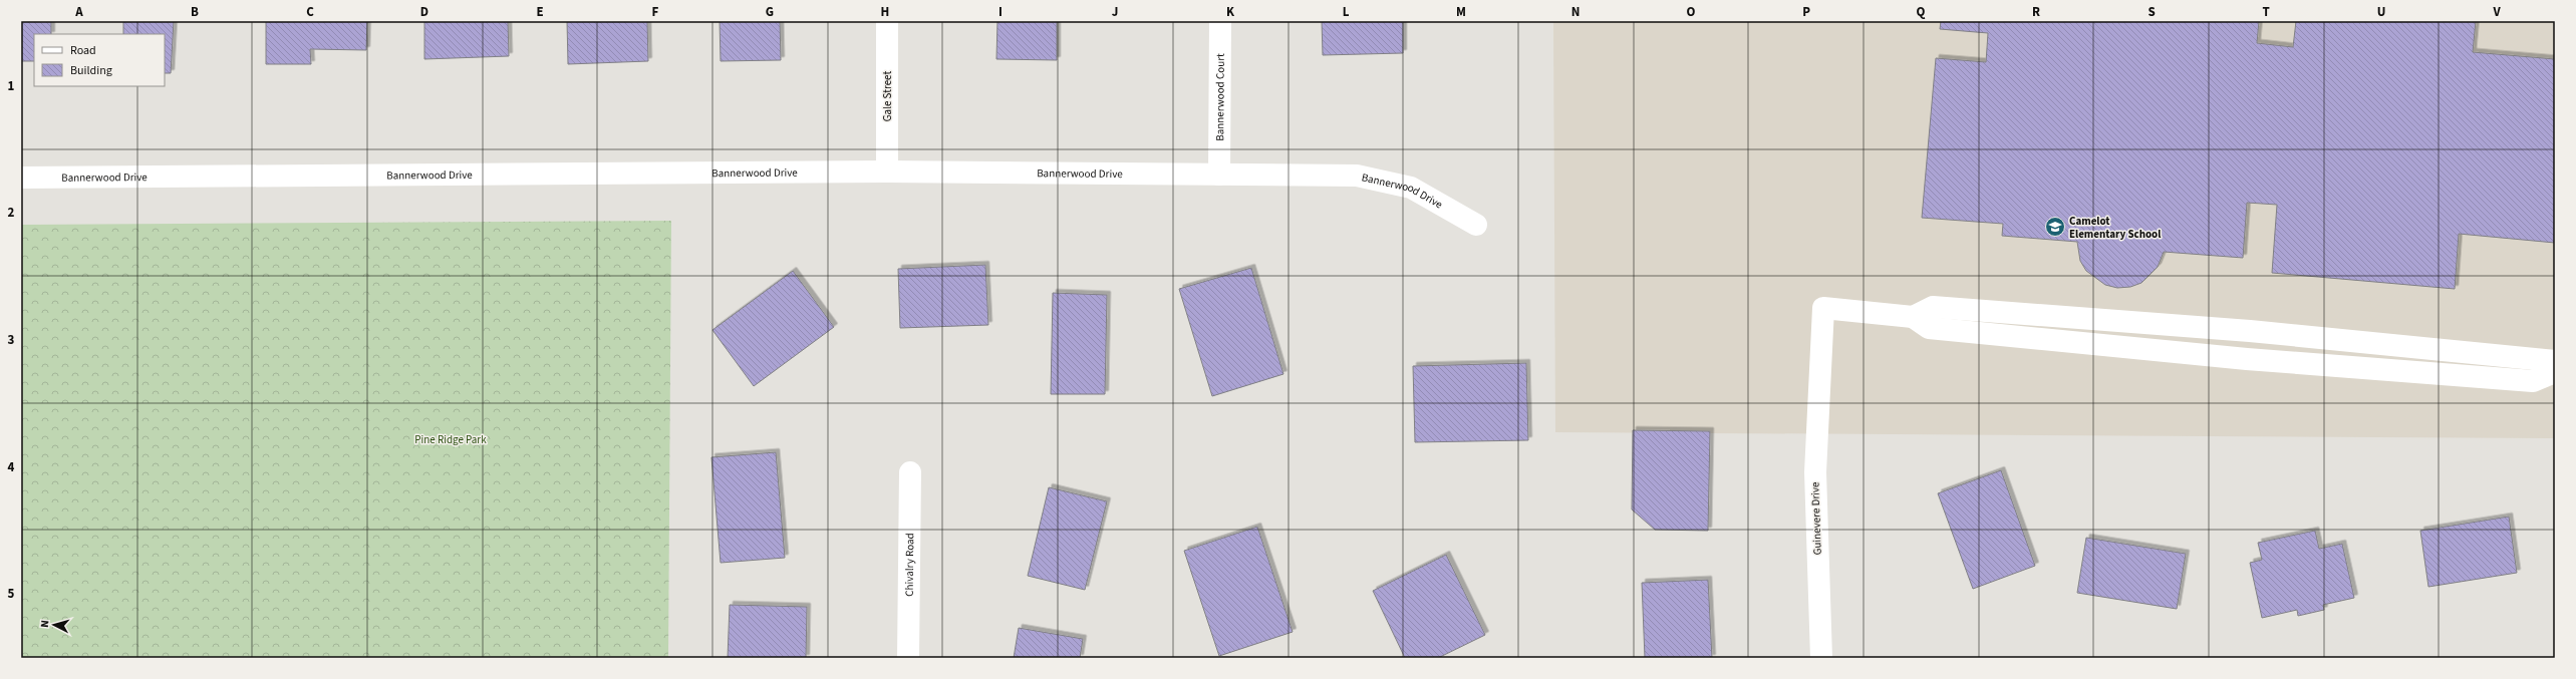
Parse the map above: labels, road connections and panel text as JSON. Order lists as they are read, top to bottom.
{
  "streets": {
    "street": [
      "Gale Street",
      "Bannerwood Court",
      "Bannerwood Drive",
      "Guinevere Drive",
      "Chivalry Road"
    ]
  },
  "crossings": [
    ["Gale Street", "Bannerwood Drive"],
    ["Bannerwood Court", "Bannerwood Drive"]
  ],
  "parks": ["Pine Ridge Park"],
  "places": {
    "school or university": ["Camelot Elementary School"]
  },
  "legend": ["Road", "Building"],
  "north": "left",
  "grid": {
    "columns": [
      "A",
      "B",
      "C",
      "D",
      "E",
      "F",
      "G",
      "H",
      "I",
      "J",
      "K",
      "L",
      "M",
      "N",
      "O",
      "P",
      "Q",
      "R",
      "S",
      "T",
      "U",
      "V"
    ],
    "rows": [
      "1",
      "2",
      "3",
      "4",
      "5"
    ]
  }
}
